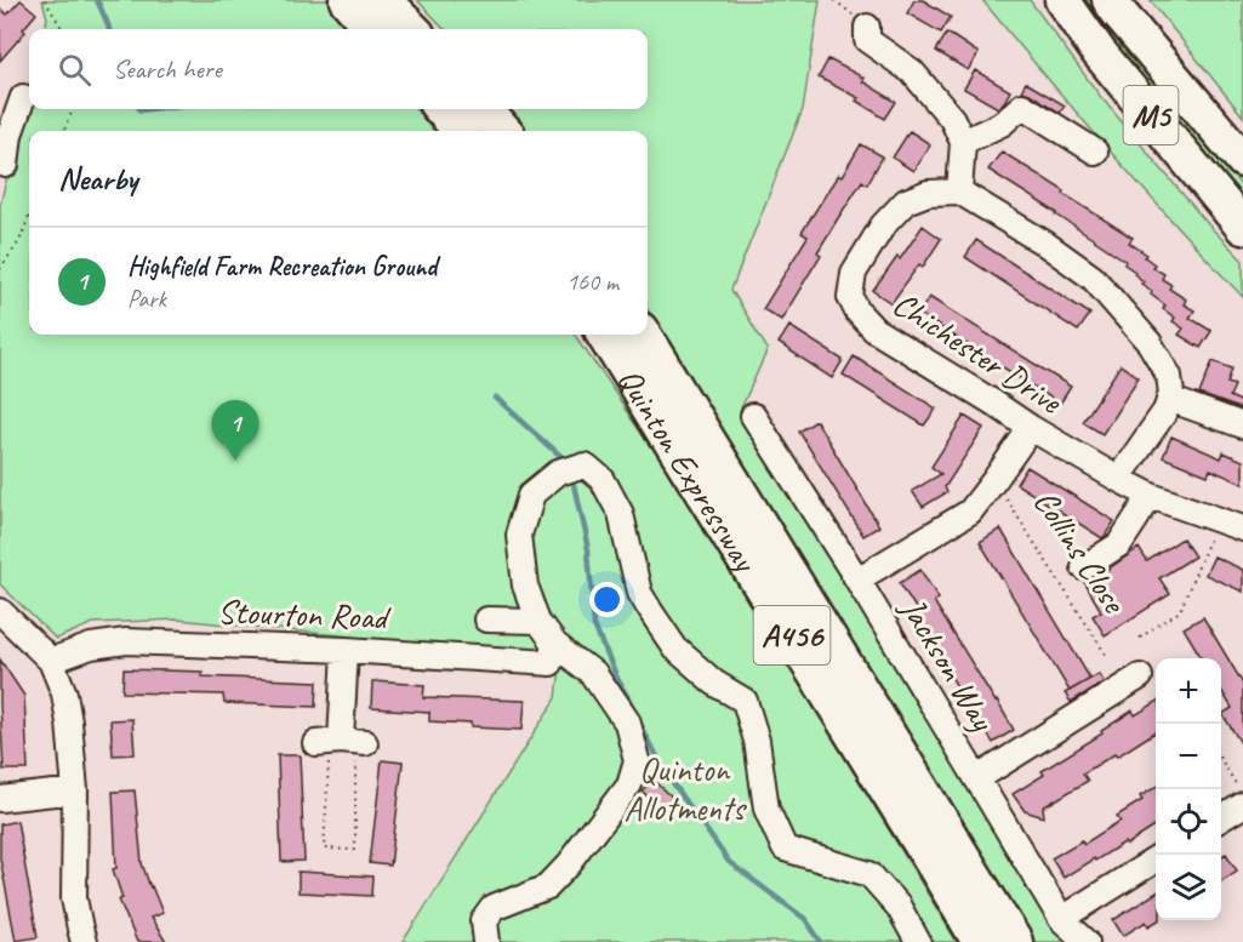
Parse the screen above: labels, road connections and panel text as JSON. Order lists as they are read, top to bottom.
{
  "streets": {
    "highway": ["M5", "Quinton Expressway", "A456"],
    "street": ["Chichester Drive", "Stourton Road", "Jackson Way"],
    "path": ["Collins Close"]
  },
  "parks": ["Quinton Allotments"],
  "page": {
    "search": "Search here",
    "heading": "Nearby",
    "list": [
      {
        "mark": "1",
        "name": "Highfield Farm Recreation Ground",
        "note": "Park",
        "value": "160 m"
      }
    ],
    "pins": "1",
    "map_buttons": ["+", "−"]
  }
}
